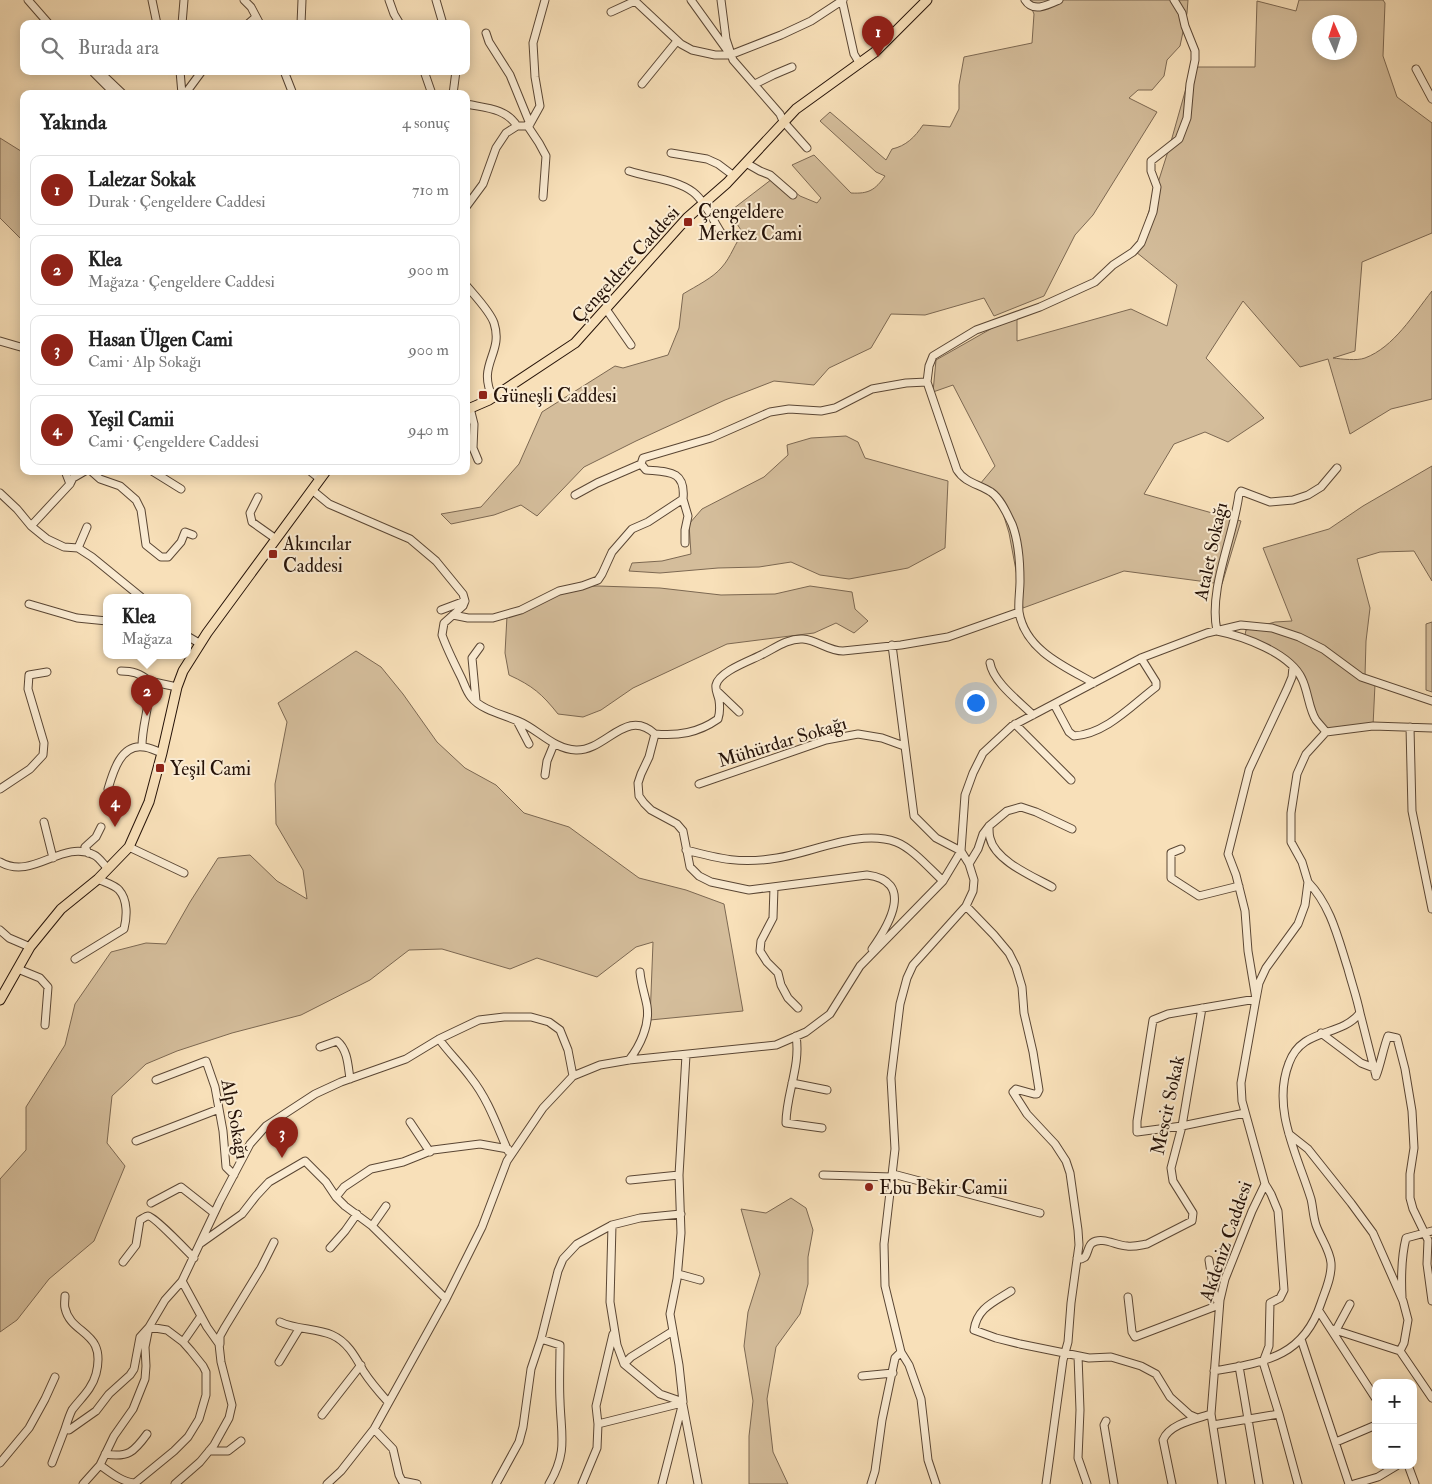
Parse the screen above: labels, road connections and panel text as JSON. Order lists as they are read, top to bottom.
{
  "streets": {
    "main road": ["Çengeldere Caddesi"],
    "street": [
      "Atalet Sokağı",
      "Mühürdar Sokağı",
      "Mescit Sokak",
      "Alp Sokağı",
      "Akdeniz Caddesi"
    ]
  },
  "places": {
    "transit": [
      "Çengeldere Merkez Cami",
      "Güneşli Caddesi",
      "Akıncılar Caddesi",
      "Yeşil Cami"
    ],
    "other": ["Ebu Bekir Camii"]
  },
  "north": "top",
  "page": {
    "pins": [
      "1",
      "2",
      "4",
      "3"
    ],
    "search": "Burada ara",
    "heading": ["Yakında", "4 sonuç"],
    "list": [
      {
        "mark": "1",
        "name": "Lalezar Sokak",
        "note": "Durak · Çengeldere Caddesi",
        "value": "710 m"
      },
      {
        "mark": "2",
        "name": "Klea",
        "note": "Mağaza · Çengeldere Caddesi",
        "value": "900 m"
      },
      {
        "mark": "3",
        "name": "Hasan Ülgen Cami",
        "note": "Cami · Alp Sokağı",
        "value": "900 m"
      },
      {
        "mark": "4",
        "name": "Yeşil Camii",
        "note": "Cami · Çengeldere Caddesi",
        "value": "940 m"
      }
    ],
    "popup": ["Klea", "Mağaza"],
    "map_buttons": ["+", "−"]
  }
}
